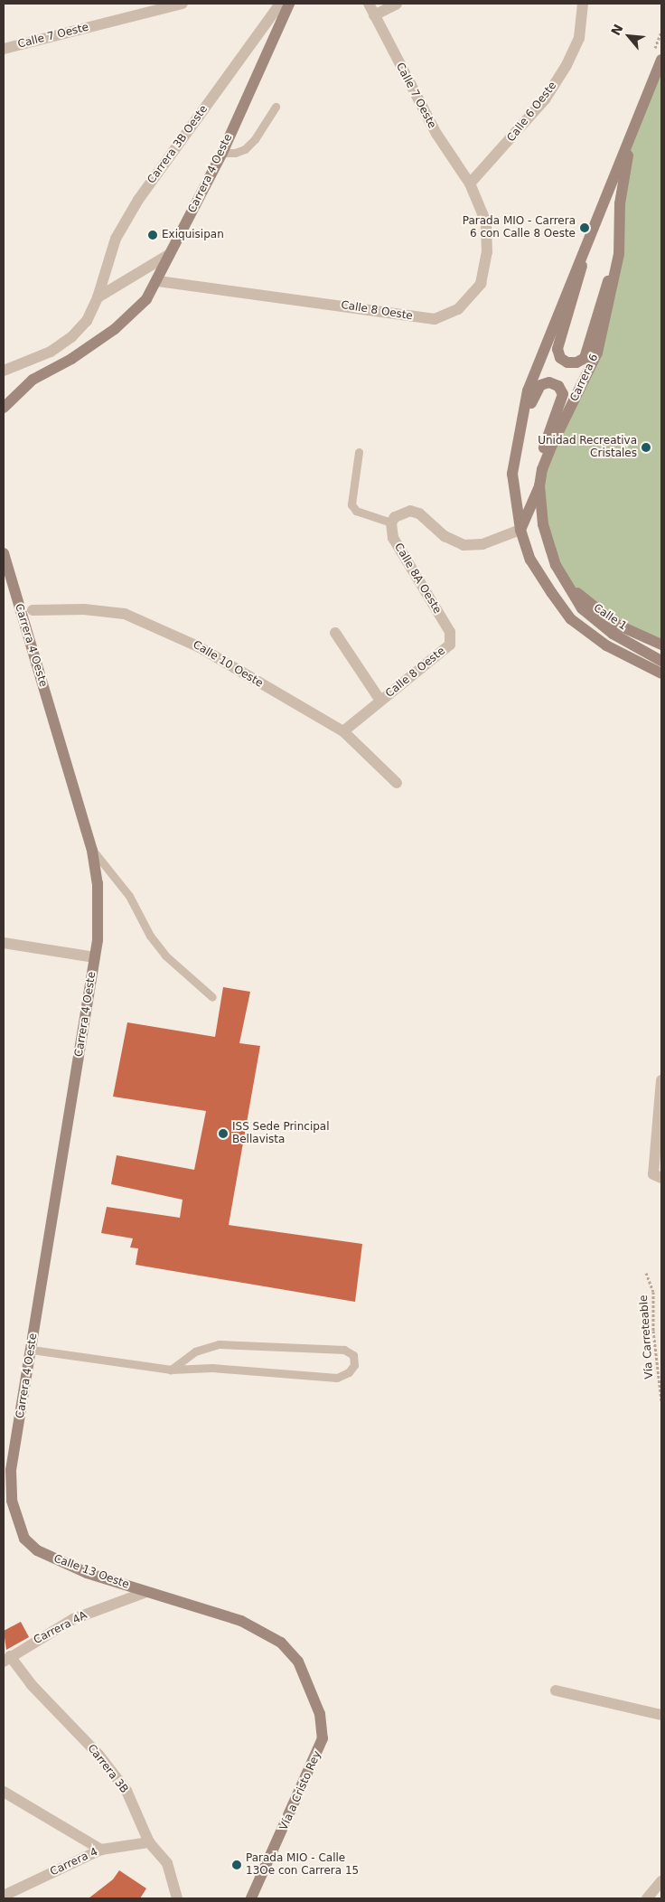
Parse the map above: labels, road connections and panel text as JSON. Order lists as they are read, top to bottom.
{
  "streets": {
    "street": [
      "Calle 7 Oeste",
      "Calle 6 Oeste",
      "Carrera 3B Oeste",
      "Carrera 4 Oeste",
      "Calle 8 Oeste",
      "Carrera 6",
      "Calle 8A Oeste",
      "Calle 1",
      "Calle 10 Oeste",
      "Calle 13 Oeste",
      "Carrera 4A",
      "Carrera 3B",
      "Vía a Cristo Rey",
      "Carrera 4"
    ],
    "path": ["Vía Carreteable"]
  },
  "crossings": [
    ["Calle 7 Oeste", "Calle 6 Oeste"],
    ["Calle 7 Oeste", "Calle 8 Oeste"],
    ["Calle 6 Oeste", "Calle 8 Oeste"],
    ["Carrera 4 Oeste", "Calle 8 Oeste"],
    ["Carrera 4 Oeste", "Calle 13 Oeste"],
    ["Calle 8 Oeste", "Calle 8A Oeste"],
    ["Calle 8 Oeste", "Calle 10 Oeste"],
    ["Carrera 6", "Calle 1"],
    ["Calle 13 Oeste", "Carrera 4A"],
    ["Calle 13 Oeste", "Vía a Cristo Rey"],
    ["Carrera 4A", "Carrera 3B"],
    ["Carrera 4A", "Vía a Cristo Rey"],
    ["Carrera 3B", "Carrera 4"]
  ],
  "places": [
    "Parada MIO - Carrera 6 con Calle 8 Oeste",
    "Exiquisipan",
    "Unidad Recreativa Cristales",
    "ISS Sede Principal Bellavista",
    "Parada MIO - Calle 13Oe con Carrera 15"
  ],
  "north": "top left"
}
